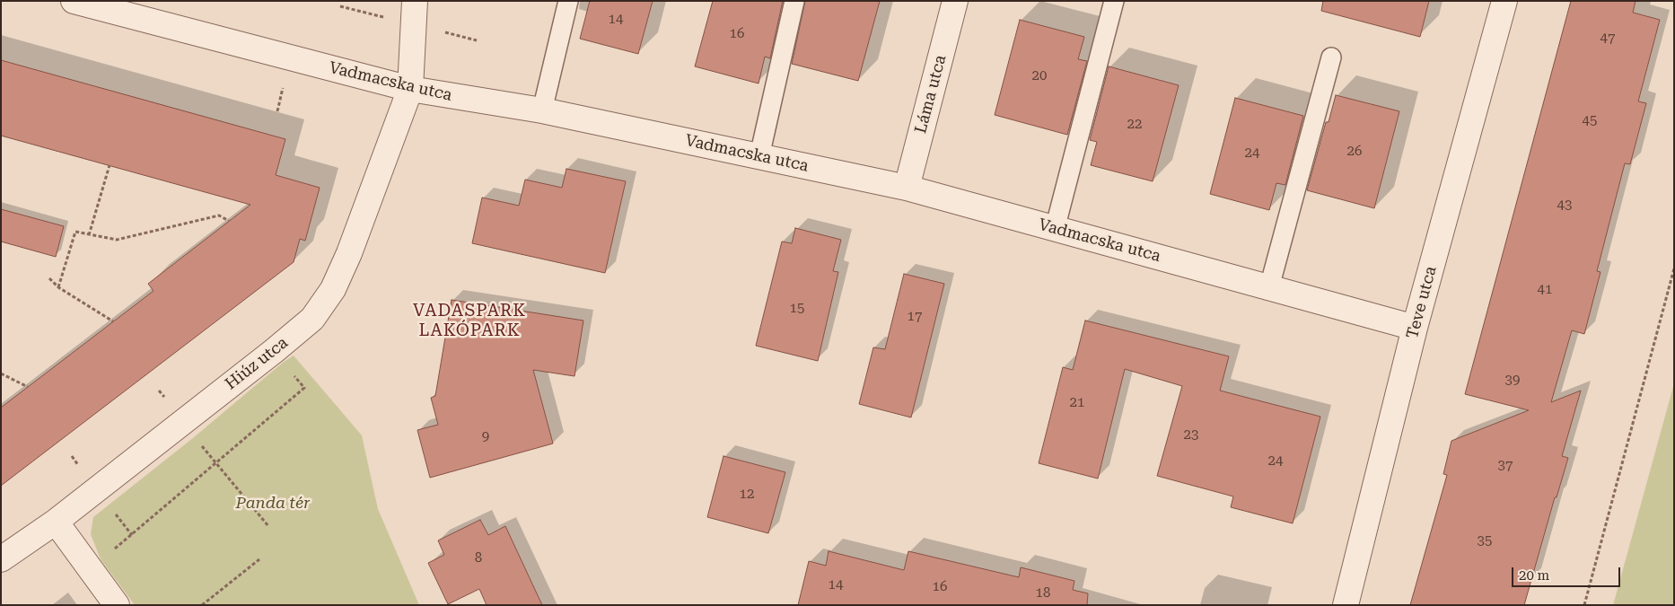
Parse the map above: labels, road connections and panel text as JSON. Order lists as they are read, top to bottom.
{
  "streets": {
    "street": [
      "Vadmacska utca",
      "Láma utca",
      "Teve utca",
      "Hiúz utca"
    ]
  },
  "crossings": [
    ["Vadmacska utca", "Láma utca"],
    ["Vadmacska utca", "Teve utca"],
    ["Vadmacska utca", "Hiúz utca"]
  ],
  "districts": ["VADASPARK LAKÓPARK"],
  "parks": ["Panda tér"],
  "house_numbers": [
    "14",
    "16",
    "47",
    "20",
    "45",
    "22",
    "26",
    "24",
    "43",
    "41",
    "15",
    "17",
    "39",
    "21",
    "23",
    "9",
    "24",
    "37",
    "12",
    "35",
    "8",
    "14",
    "16",
    "18"
  ],
  "scale_bar": "20 m"
}
